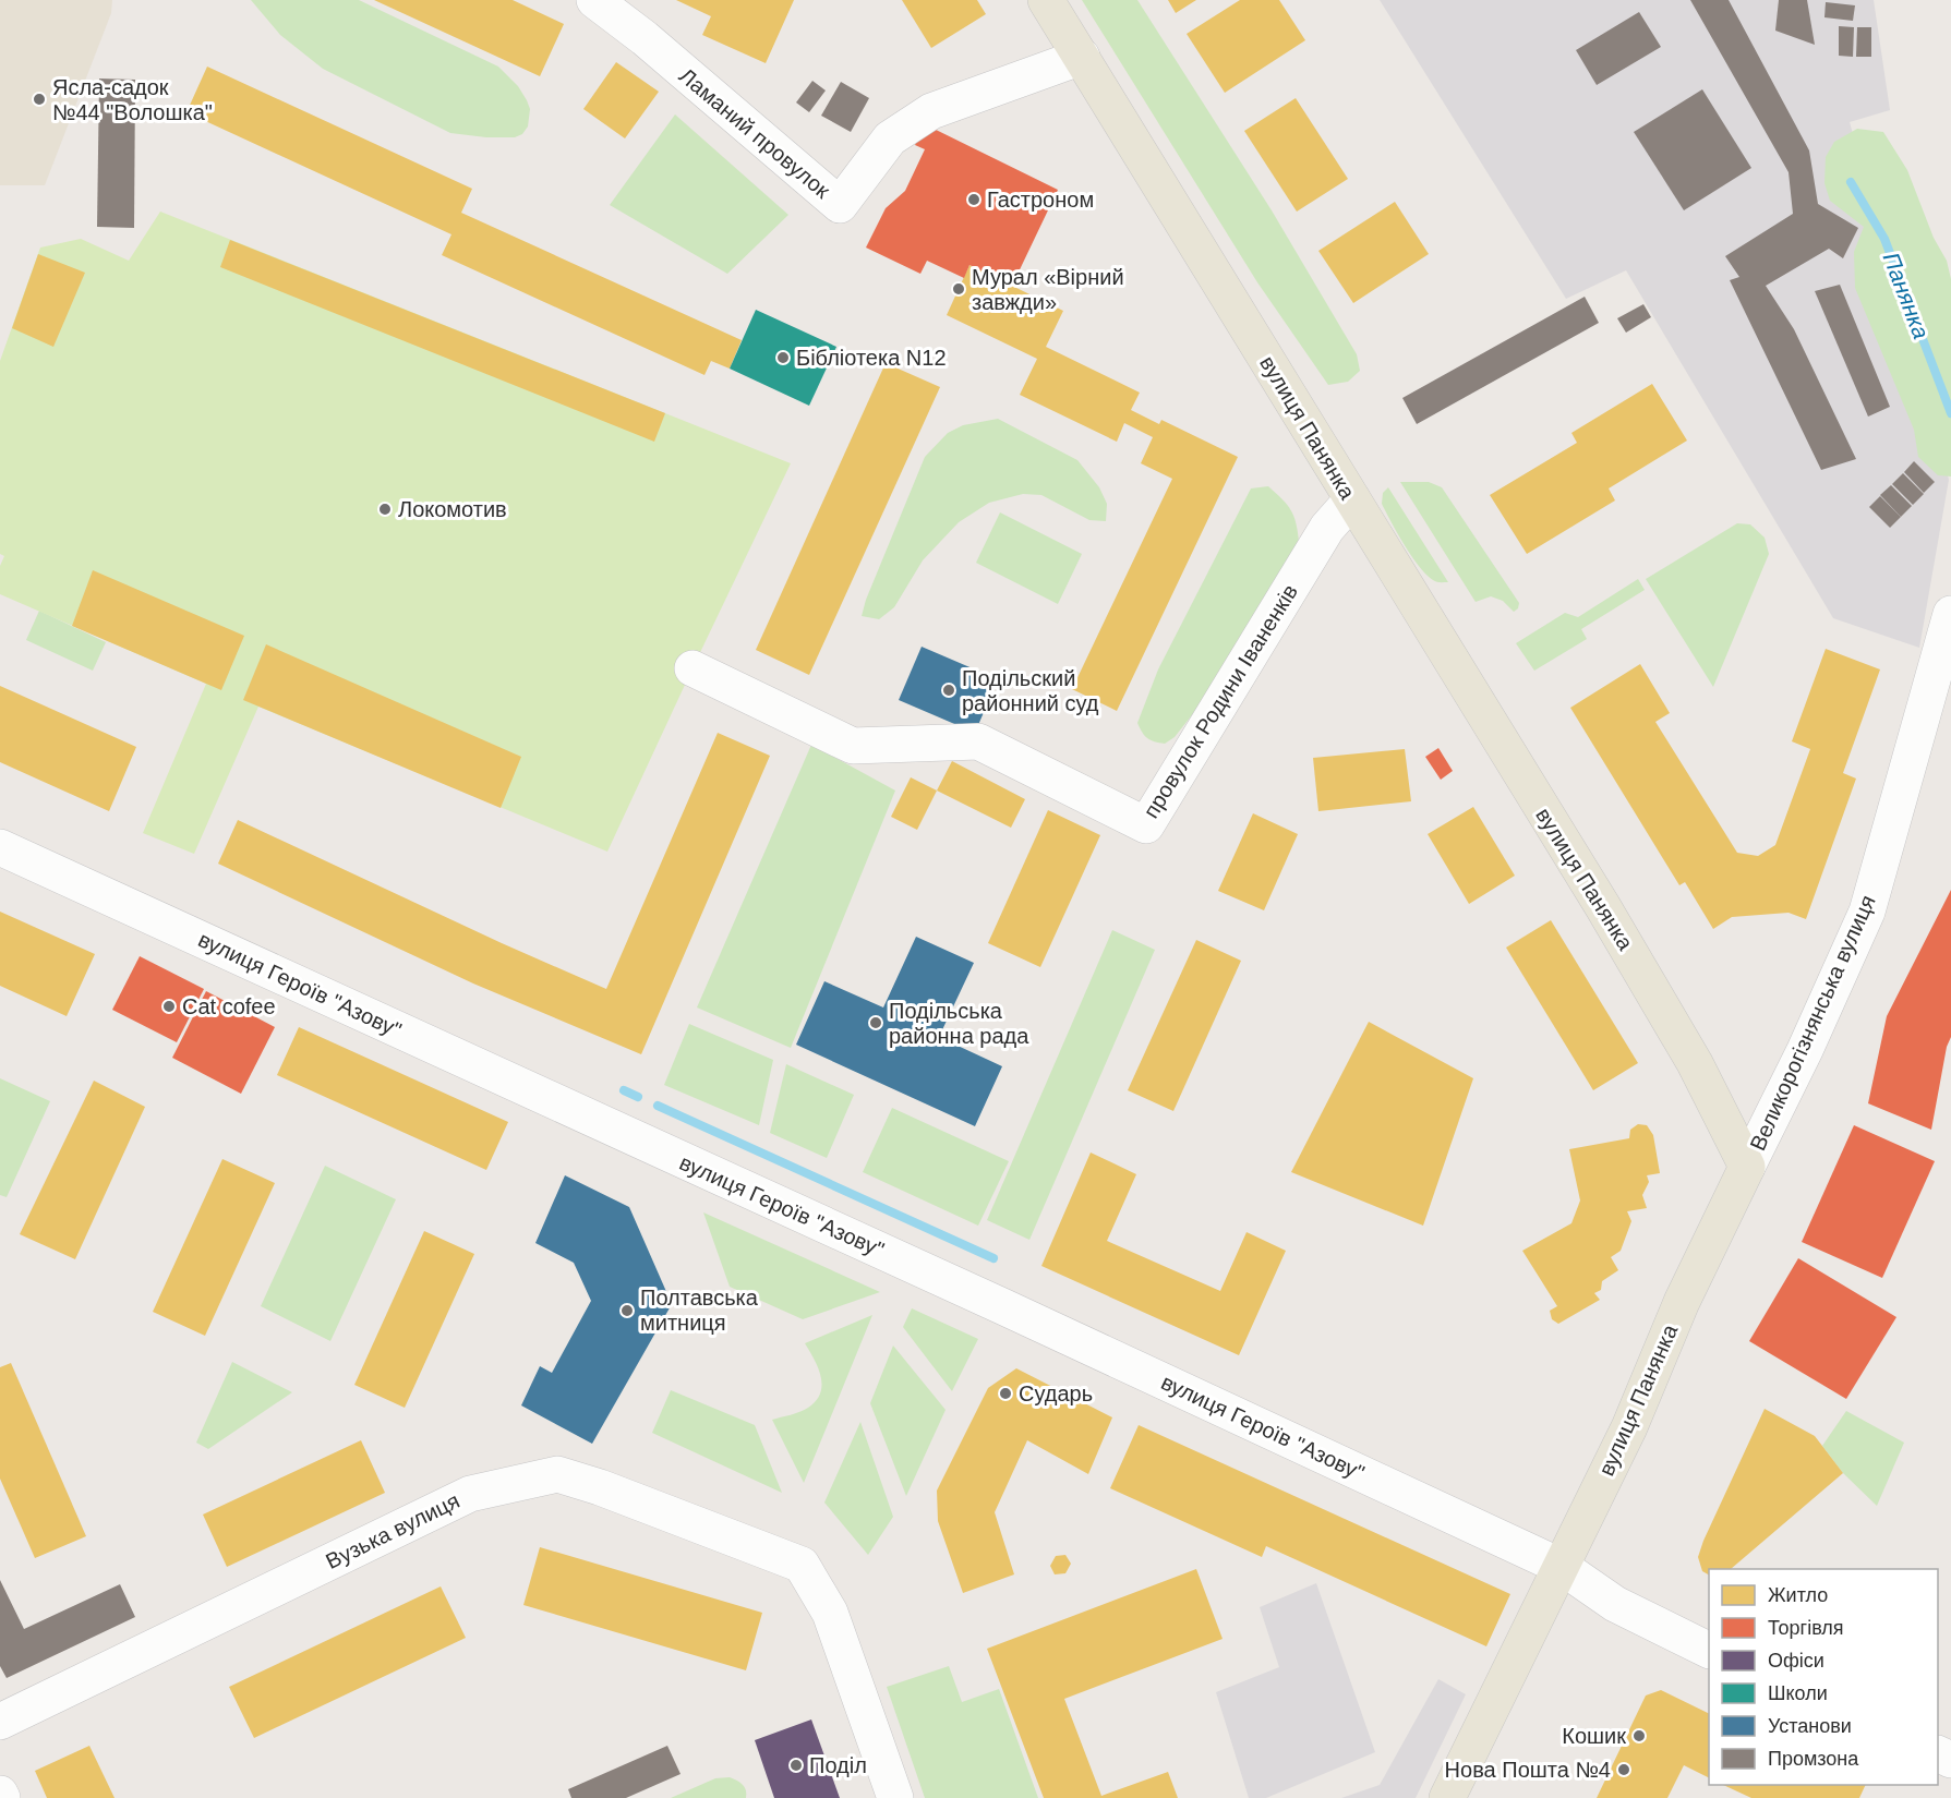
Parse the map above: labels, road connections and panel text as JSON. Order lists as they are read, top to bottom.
{
  "streets": {
    "main road": ["вулиця Панянка"],
    "street": [
      "Ламаний провулок",
      "провулок Родини Іваненків",
      "вулиця Героїв \"Азову\"",
      "Великорогізнянська вулиця",
      "Вузька вулиця"
    ]
  },
  "crossings": [
    ["Ламаний провулок", "вулиця Панянка"],
    ["вулиця Панянка", "провулок Родини Іваненків"],
    ["вулиця Панянка", "вулиця Героїв \"Азову\""],
    ["вулиця Панянка", "Великорогізнянська вулиця"]
  ],
  "water": ["Панянка"],
  "places": [
    "Ясла-садок №44 \"Волошка\"",
    "Гастроном",
    "Мурал «Вірний завжди»",
    "Бібліотека N12",
    "Локомотив",
    "Подільский районний суд",
    "Cat cofee",
    "Подільська районна рада",
    "Полтавська митниця",
    "Сударь",
    "Кошик",
    "Поділ",
    "Нова Пошта №4"
  ],
  "legend": [
    "Житло",
    "Торгівля",
    "Офіси",
    "Школи",
    "Установи",
    "Промзона"
  ]
}
